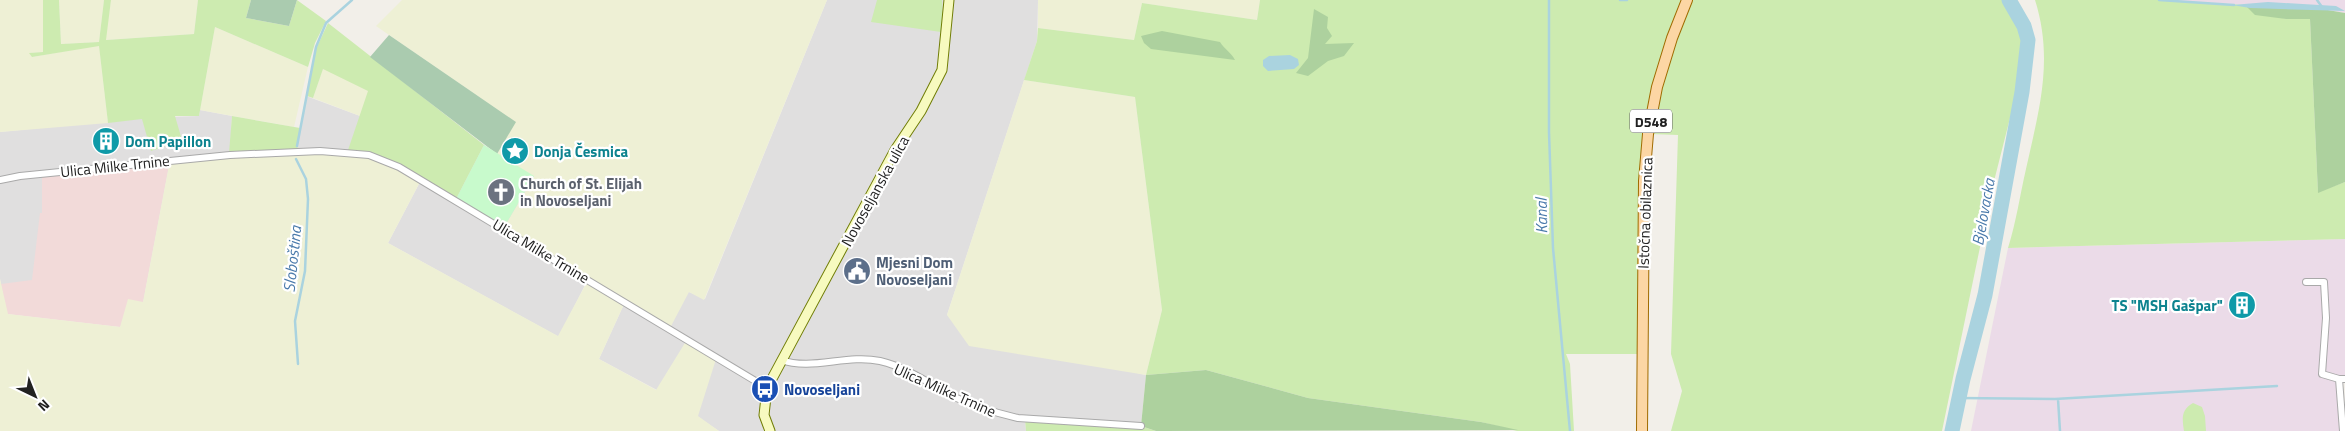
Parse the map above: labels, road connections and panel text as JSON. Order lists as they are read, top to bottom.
{
  "streets": {
    "main road": ["D548", "Novoseljanska ulica", "Istočna obilaznica"],
    "street": ["Ulica Milke Trnine"]
  },
  "crossings": [
    ["Ulica Milke Trnine", "Novoseljanska ulica"]
  ],
  "water": ["Bjelovacka", "Kanal", "Sloboština"],
  "places": {
    "building": ["Dom Papillon", "TS \"MSH Gašpar\""],
    "place": ["Donja Česmica"],
    "church": ["Church of St. Elijah in Novoseljani"],
    "public building": ["Mjesni Dom Novoseljani"],
    "bus stop": ["Novoseljani"]
  },
  "north": "bottom right"
}
